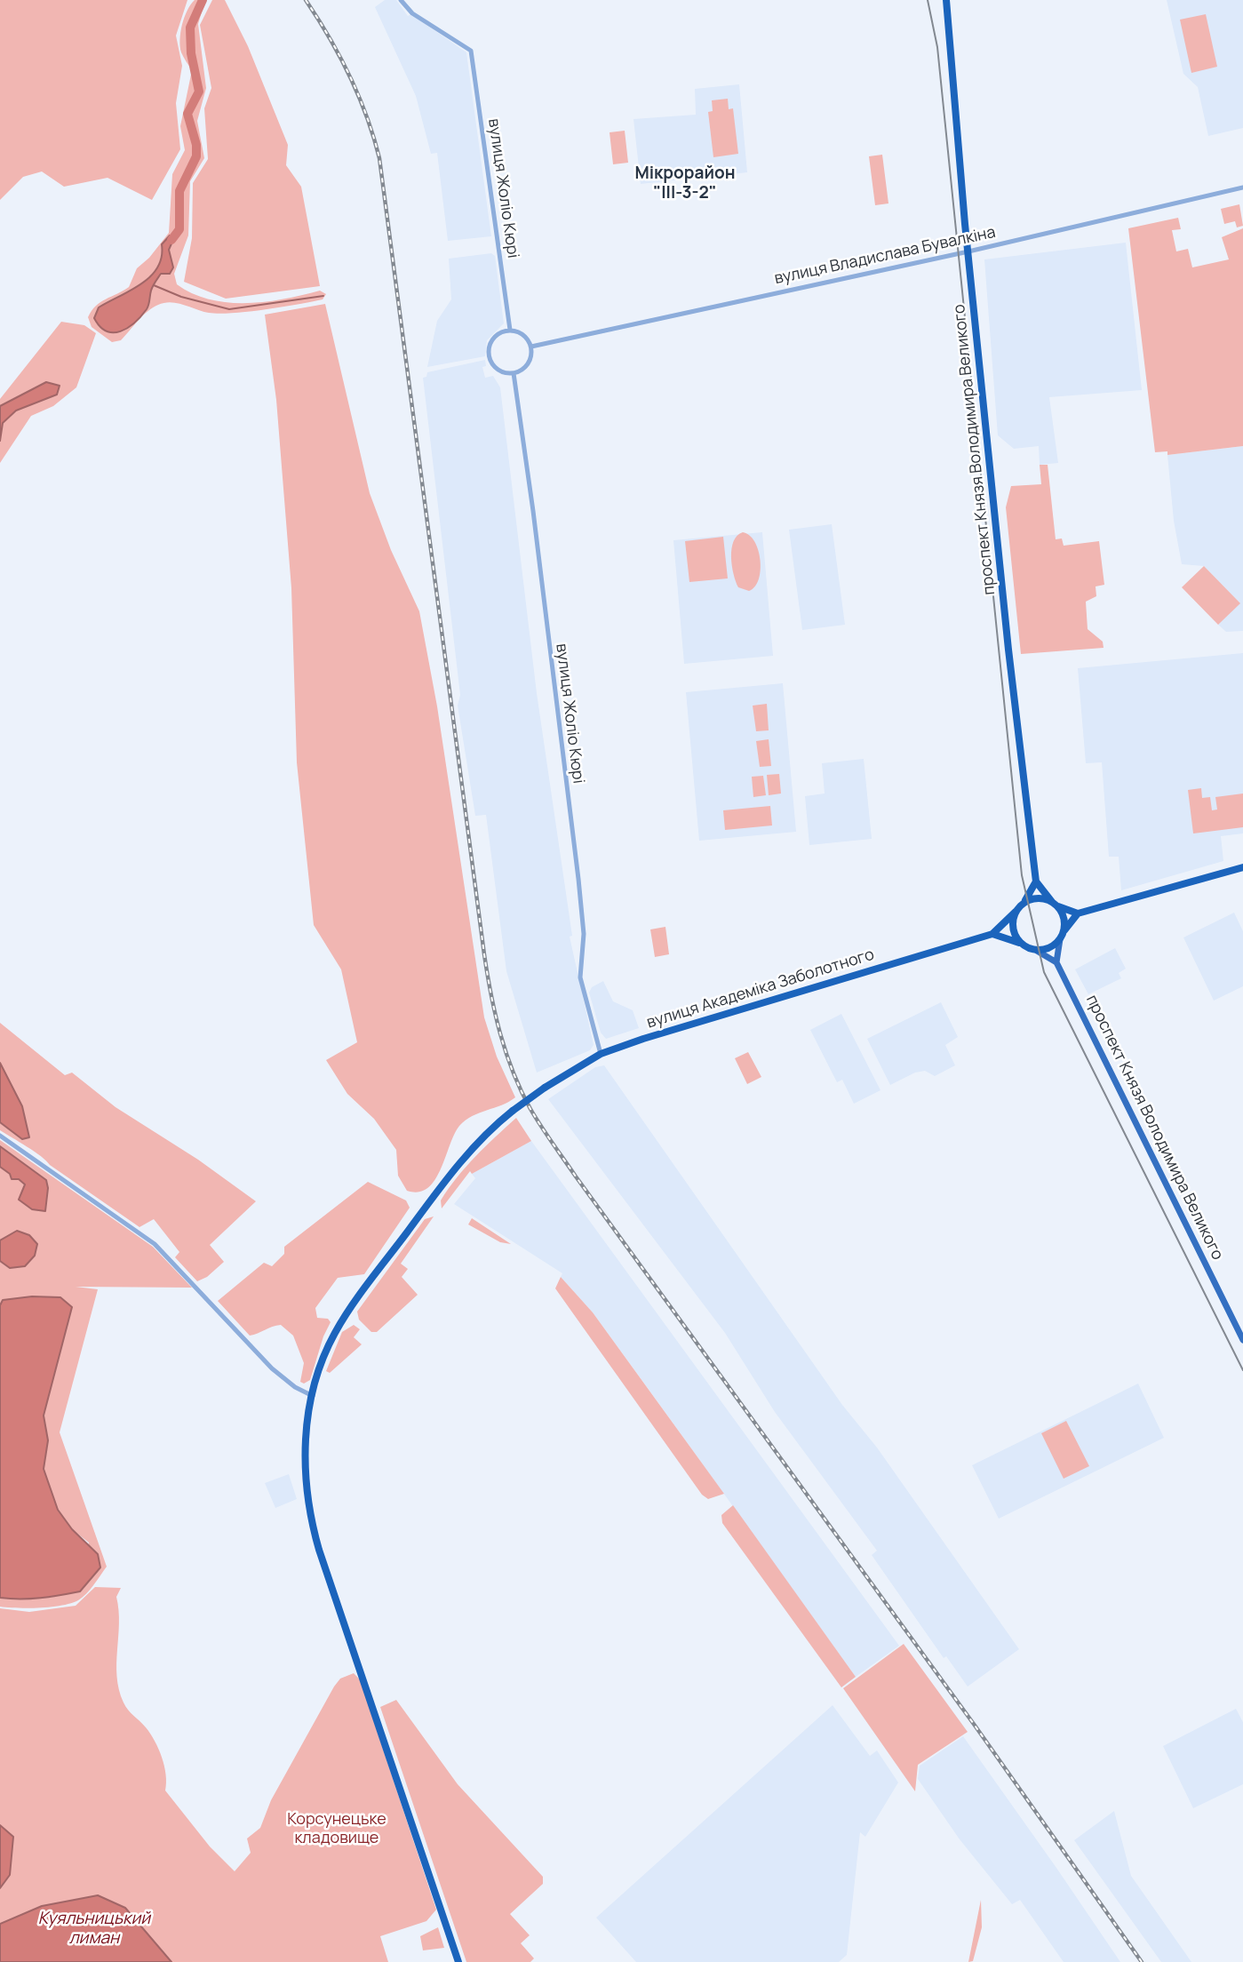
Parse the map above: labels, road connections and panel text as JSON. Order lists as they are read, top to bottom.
{
  "streets": {
    "highway": ["проспект Князя Володимира Великого", "вулиця Академіка Заболотного"],
    "street": ["вулиця Жоліо Кюрі", "вулиця Владислава Бувалкіна"]
  },
  "crossings": [
    ["вулиця Жоліо Кюрі", "вулиця Владислава Бувалкіна"],
    ["вулиця Жоліо Кюрі", "вулиця Академіка Заболотного"],
    ["вулиця Владислава Бувалкіна", "проспект Князя Володимира Великого"]
  ],
  "districts": ["Мікрорайон \"ІІІ-3-2\""],
  "water": ["Куяльницький лиман"],
  "parks": ["Корсунецьке кладовище"]
}
